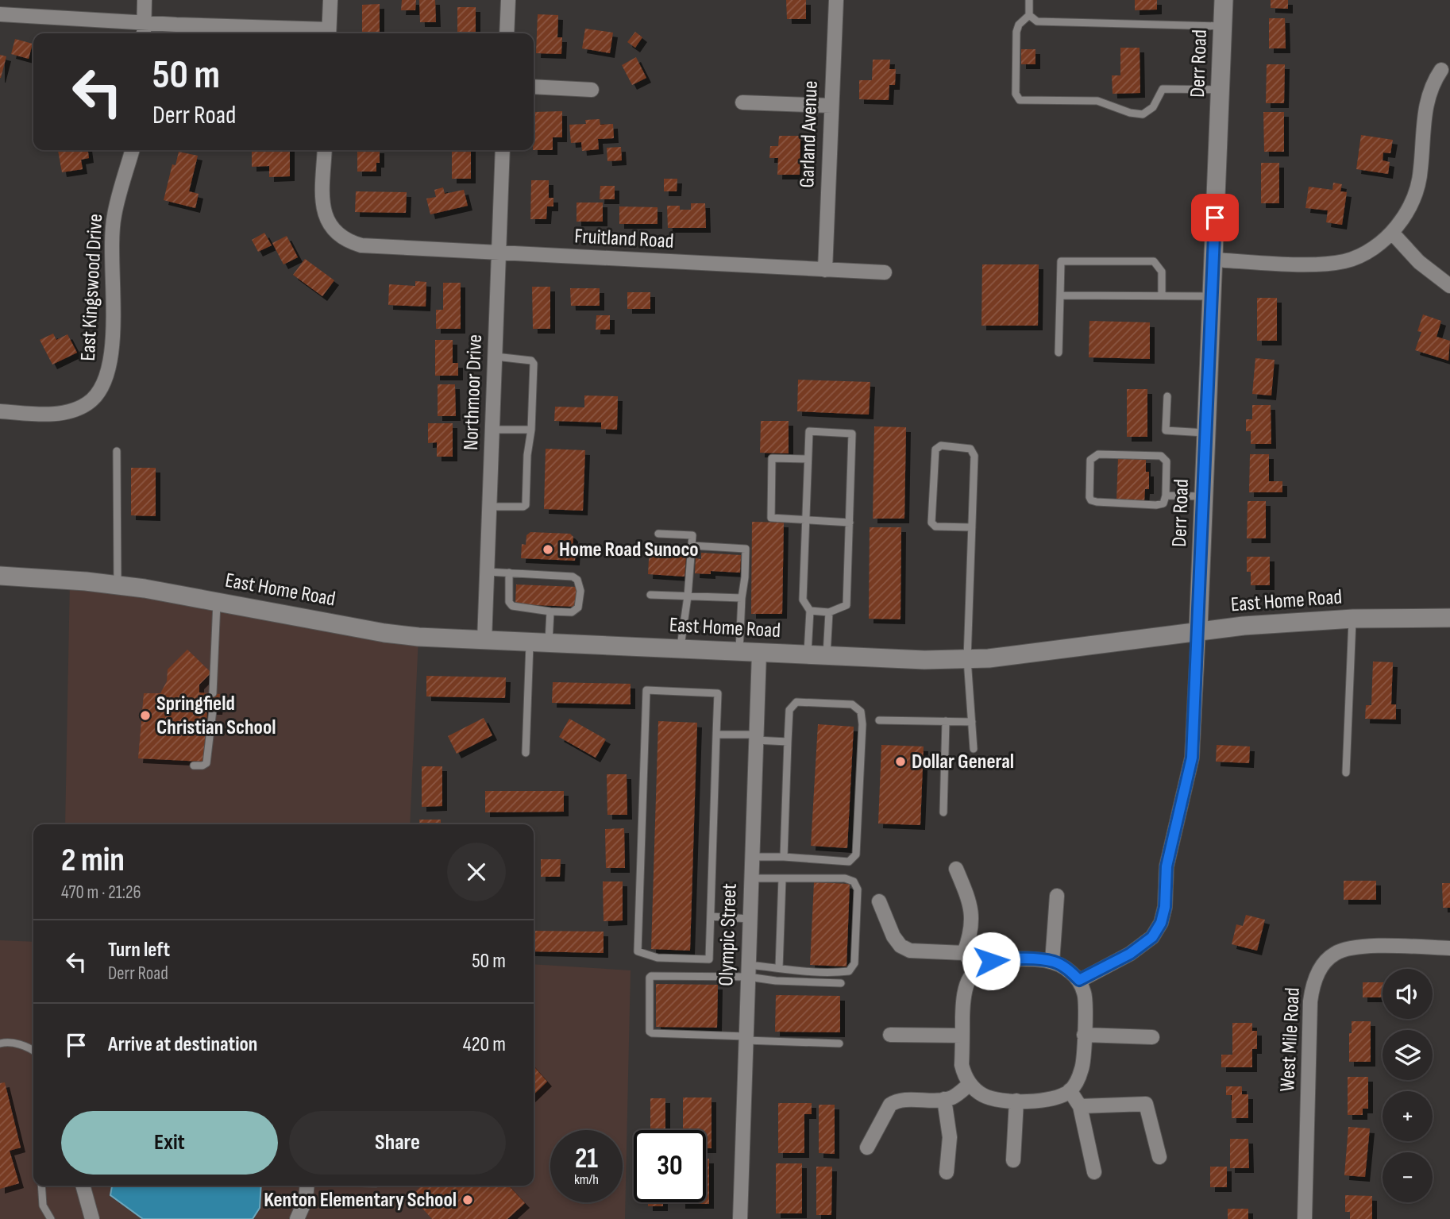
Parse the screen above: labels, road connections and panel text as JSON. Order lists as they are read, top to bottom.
{
  "streets": {
    "street": [
      "Derr Road",
      "Garland Avenue",
      "Fruitland Road",
      "East Kingswood Drive",
      "Northmoor Drive",
      "East Home Road",
      "Olympic Street",
      "West Mile Road"
    ]
  },
  "crossings": [
    ["Derr Road", "East Home Road"],
    ["Garland Avenue", "Fruitland Road"],
    ["Fruitland Road", "Northmoor Drive"],
    ["Northmoor Drive", "East Home Road"],
    ["East Home Road", "Olympic Street"]
  ],
  "places": [
    "Home Road Sunoco",
    "Springfield Christian School",
    "Dollar General",
    "Kenton Elementary School"
  ],
  "page": {
    "turn": ["50 m", "Derr Road"],
    "heading": ["2 min", "470 m · 21:26"],
    "list": [
      {
        "name": "Turn left",
        "note": "Derr Road",
        "value": "50 m"
      },
      {
        "name": "Arrive at destination",
        "value": "420 m"
      }
    ],
    "map_buttons": ["+", "−"],
    "buttons": ["Exit", "Share"],
    "speed": "21 km/h",
    "limit": "30"
  }
}
